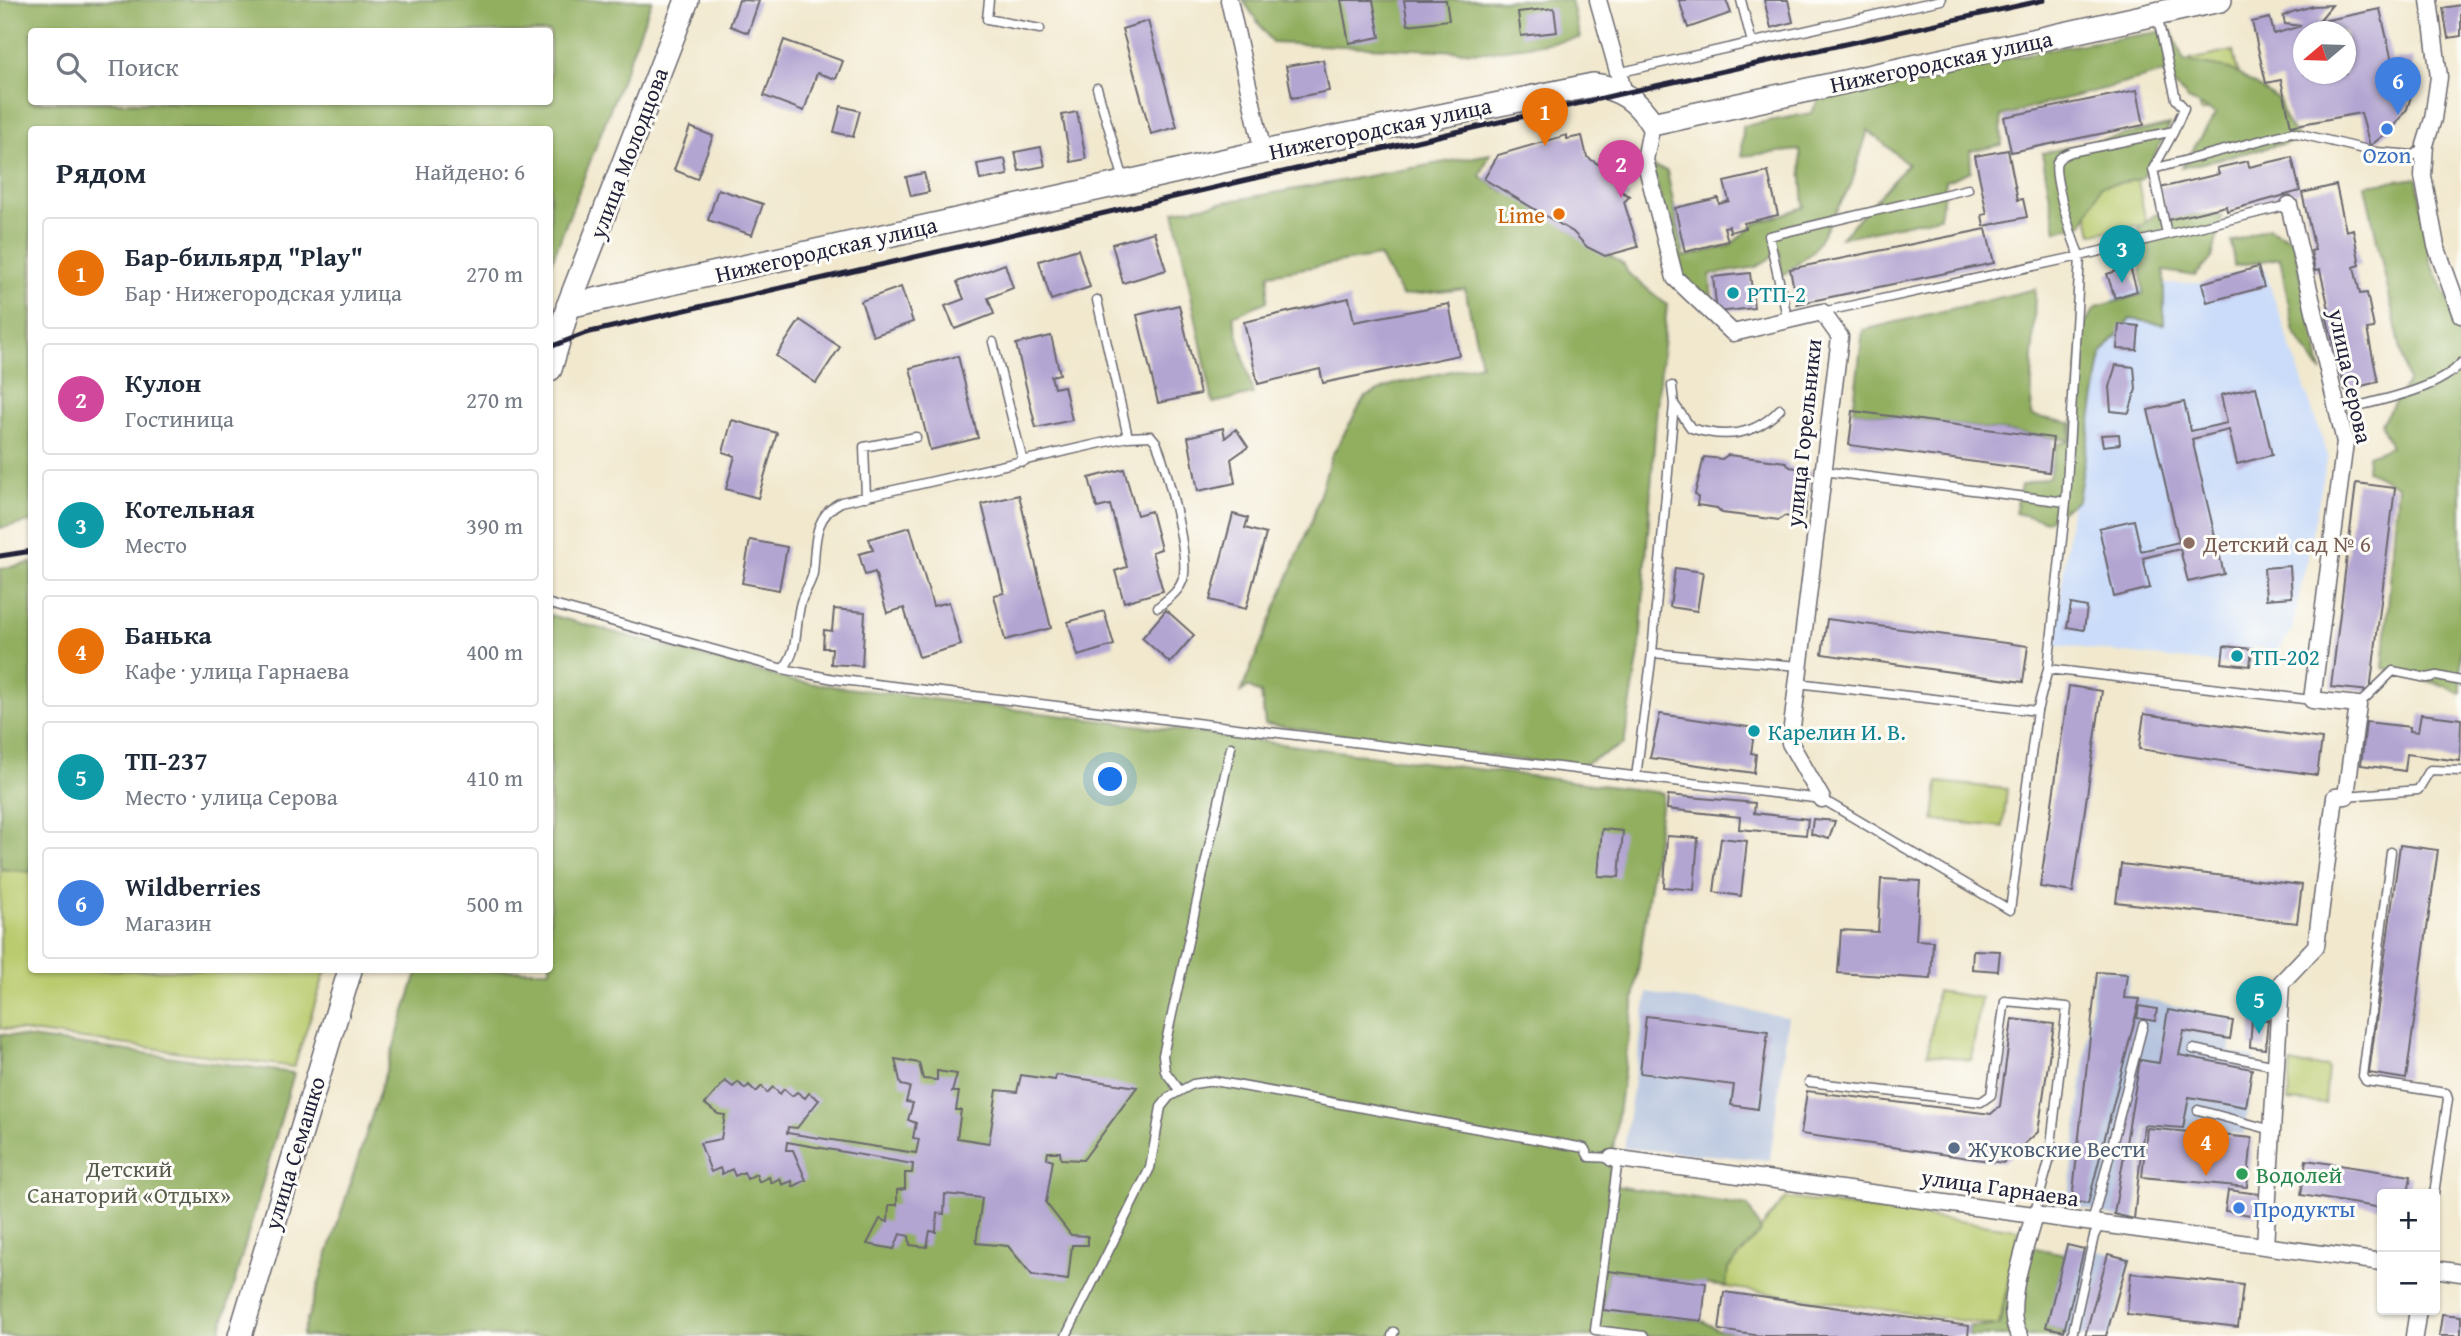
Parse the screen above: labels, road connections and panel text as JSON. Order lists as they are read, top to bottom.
{
  "streets": {
    "street": [
      "Нижегородская улица",
      "улица Молодцова",
      "улица Серова",
      "улица Горельники",
      "улица Семашко",
      "улица Гарнаева"
    ]
  },
  "crossings": [
    ["Нижегородская улица", "улица Молодцова"],
    ["Нижегородская улица", "улица Горельники"]
  ],
  "parks": ["Детский Санаторий «Отдых»"],
  "places": [
    "Ozon",
    "Lime",
    "РТП-2",
    "Детский сад № 6",
    "ТП-202",
    "Карелин И. В.",
    "Жуковские Вести",
    "Водолей",
    "Продукты"
  ],
  "north": "left",
  "page": {
    "search": "Поиск",
    "pins": [
      "6",
      "1",
      "2",
      "3",
      "5",
      "4"
    ],
    "heading": ["Рядом", "Найдено: 6"],
    "list": [
      {
        "mark": "1",
        "name": "Бар-бильярд \"Play\"",
        "note": "Бар · Нижегородская улица",
        "value": "270 m"
      },
      {
        "mark": "2",
        "name": "Кулон",
        "note": "Гостиница",
        "value": "270 m"
      },
      {
        "mark": "3",
        "name": "Котельная",
        "note": "Место",
        "value": "390 m"
      },
      {
        "mark": "4",
        "name": "Банька",
        "note": "Кафе · улица Гарнаева",
        "value": "400 m"
      },
      {
        "mark": "5",
        "name": "ТП-237",
        "note": "Место · улица Серова",
        "value": "410 m"
      },
      {
        "mark": "6",
        "name": "Wildberries",
        "note": "Магазин",
        "value": "500 m"
      }
    ],
    "map_buttons": ["+", "−"]
  }
}
